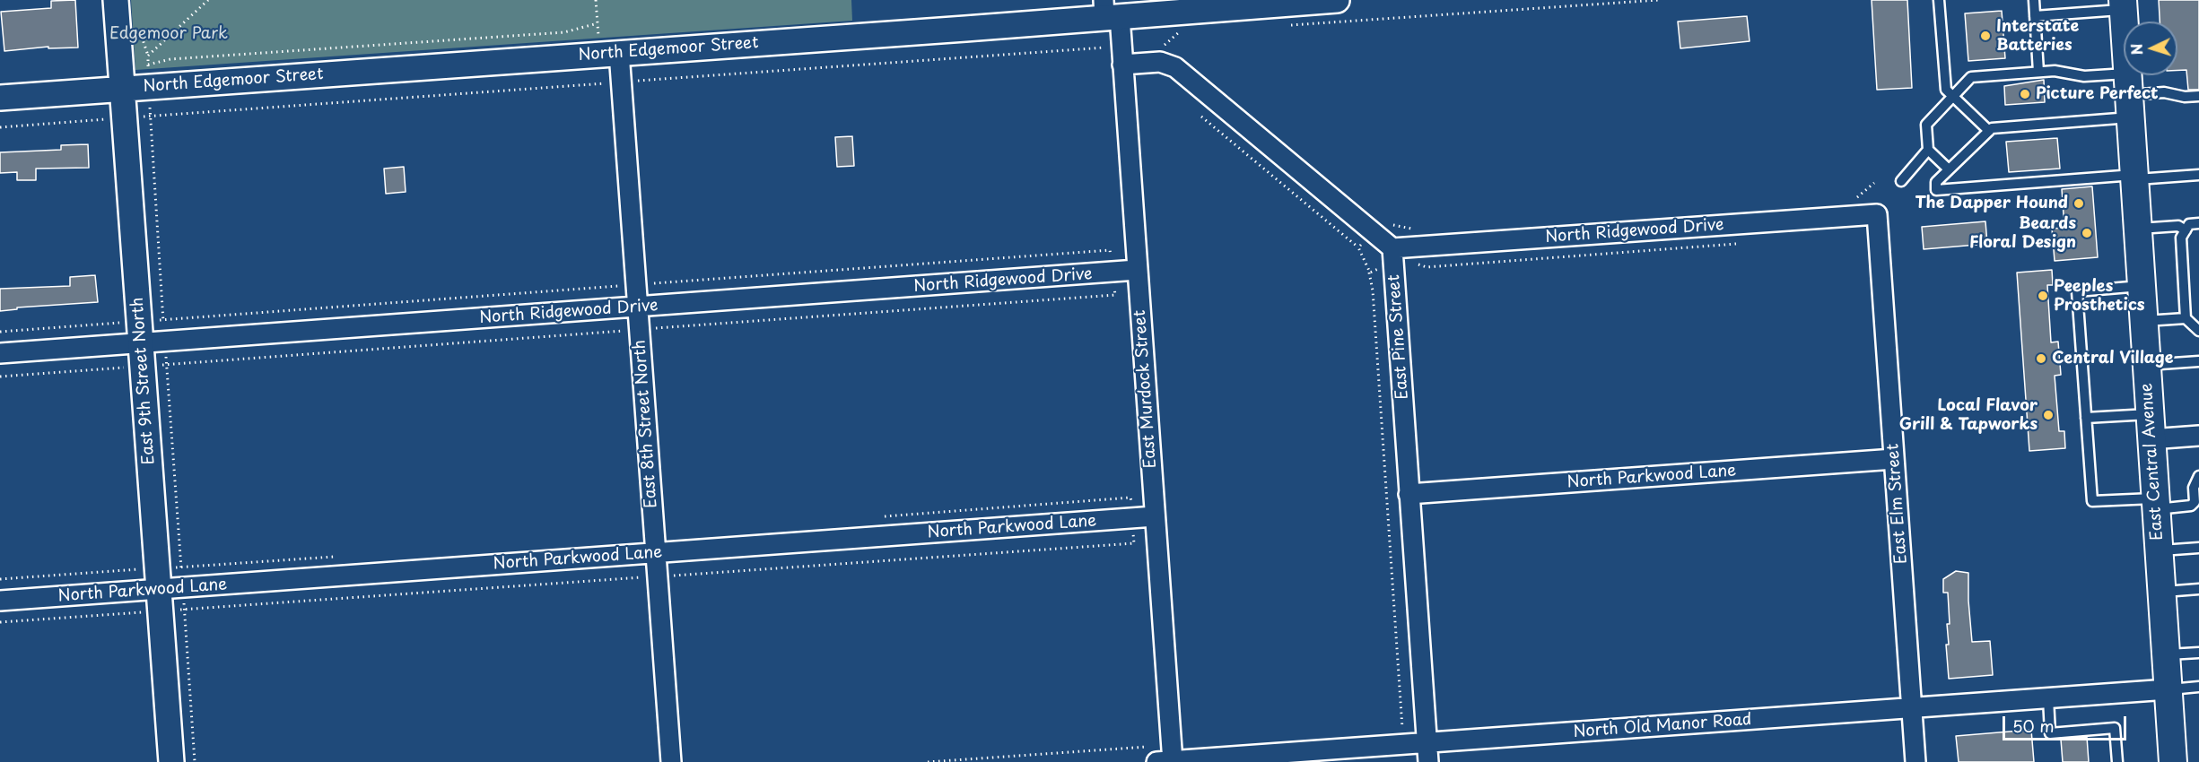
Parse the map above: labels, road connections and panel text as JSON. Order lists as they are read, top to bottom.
{
  "streets": {
    "main road": ["East Central Avenue"],
    "street": [
      "North Edgemoor Street",
      "North Ridgewood Drive",
      "East Pine Street",
      "East 9th Street North",
      "East Murdock Street",
      "East 8th Street North",
      "North Parkwood Lane",
      "East Elm Street",
      "North Old Manor Road"
    ]
  },
  "crossings": [
    ["North Edgemoor Street", "East 9th Street North"],
    ["North Edgemoor Street", "East Murdock Street"],
    ["North Edgemoor Street", "East 8th Street North"],
    ["North Ridgewood Drive", "East Pine Street"],
    ["North Ridgewood Drive", "East 9th Street North"],
    ["North Ridgewood Drive", "East Murdock Street"],
    ["North Ridgewood Drive", "East 8th Street North"],
    ["North Ridgewood Drive", "East Elm Street"],
    ["East Pine Street", "North Parkwood Lane"],
    ["East Pine Street", "North Old Manor Road"],
    ["East 9th Street North", "North Parkwood Lane"],
    ["East Murdock Street", "North Parkwood Lane"],
    ["East Murdock Street", "North Old Manor Road"],
    ["East 8th Street North", "North Parkwood Lane"],
    ["East Central Avenue", "North Old Manor Road"],
    ["North Parkwood Lane", "East Elm Street"],
    ["East Elm Street", "North Old Manor Road"]
  ],
  "parks": ["Edgemoor Park"],
  "places": [
    "Interstate Batteries",
    "Picture Perfect",
    "The Dapper Hound",
    "Beards Floral Design",
    "Peeples Prosthetics",
    "Central Village",
    "Local Flavor Grill & Tapworks"
  ],
  "scale_bar": "50 m",
  "north": "left"
}
